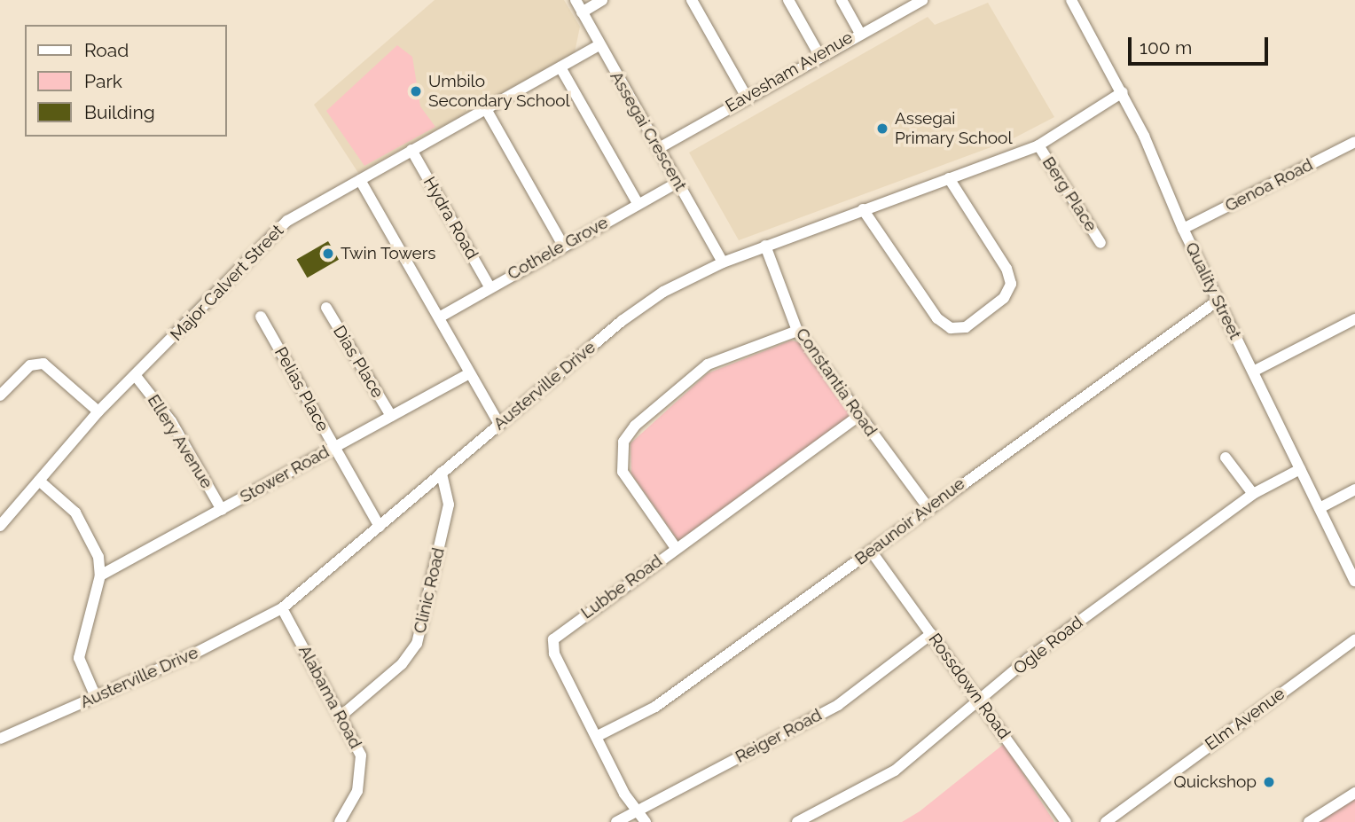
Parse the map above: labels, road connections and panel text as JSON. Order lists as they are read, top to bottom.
{
  "streets": {
    "street": [
      "Eavesham Avenue",
      "Assegai Crescent",
      "Genoa Road",
      "Berg Place",
      "Hydra Road",
      "Cothele Grove",
      "Major Calvert Street",
      "Quality Street",
      "Dias Place",
      "Constantia Road",
      "Austerville Drive",
      "Pelias Place",
      "Ellery Avenue",
      "Stower Road",
      "Beaunoir Avenue",
      "Lubbe Road",
      "Clinic Road",
      "Ogle Road",
      "Rossdown Road",
      "Alabama Road",
      "Elm Avenue",
      "Reiger Road"
    ]
  },
  "crossings": [
    ["Eavesham Avenue", "Assegai Crescent"],
    ["Assegai Crescent", "Cothele Grove"],
    ["Assegai Crescent", "Major Calvert Street"],
    ["Assegai Crescent", "Austerville Drive"],
    ["Genoa Road", "Quality Street"],
    ["Berg Place", "Austerville Drive"],
    ["Hydra Road", "Cothele Grove"],
    ["Hydra Road", "Major Calvert Street"],
    ["Major Calvert Street", "Ellery Avenue"],
    ["Quality Street", "Austerville Drive"],
    ["Quality Street", "Beaunoir Avenue"],
    ["Quality Street", "Ogle Road"],
    ["Dias Place", "Stower Road"],
    ["Constantia Road", "Austerville Drive"],
    ["Constantia Road", "Beaunoir Avenue"],
    ["Constantia Road", "Lubbe Road"],
    ["Austerville Drive", "Pelias Place"],
    ["Austerville Drive", "Clinic Road"],
    ["Austerville Drive", "Alabama Road"],
    ["Pelias Place", "Stower Road"],
    ["Ellery Avenue", "Stower Road"],
    ["Beaunoir Avenue", "Lubbe Road"],
    ["Beaunoir Avenue", "Rossdown Road"],
    ["Lubbe Road", "Reiger Road"],
    ["Clinic Road", "Alabama Road"],
    ["Ogle Road", "Rossdown Road"],
    ["Rossdown Road", "Reiger Road"]
  ],
  "places": [
    "Umbilo Secondary School",
    "Assegai Primary School",
    "Twin Towers",
    "Quickshop"
  ],
  "legend": ["Road", "Park", "Building"],
  "scale_bar": "100 m"
}
